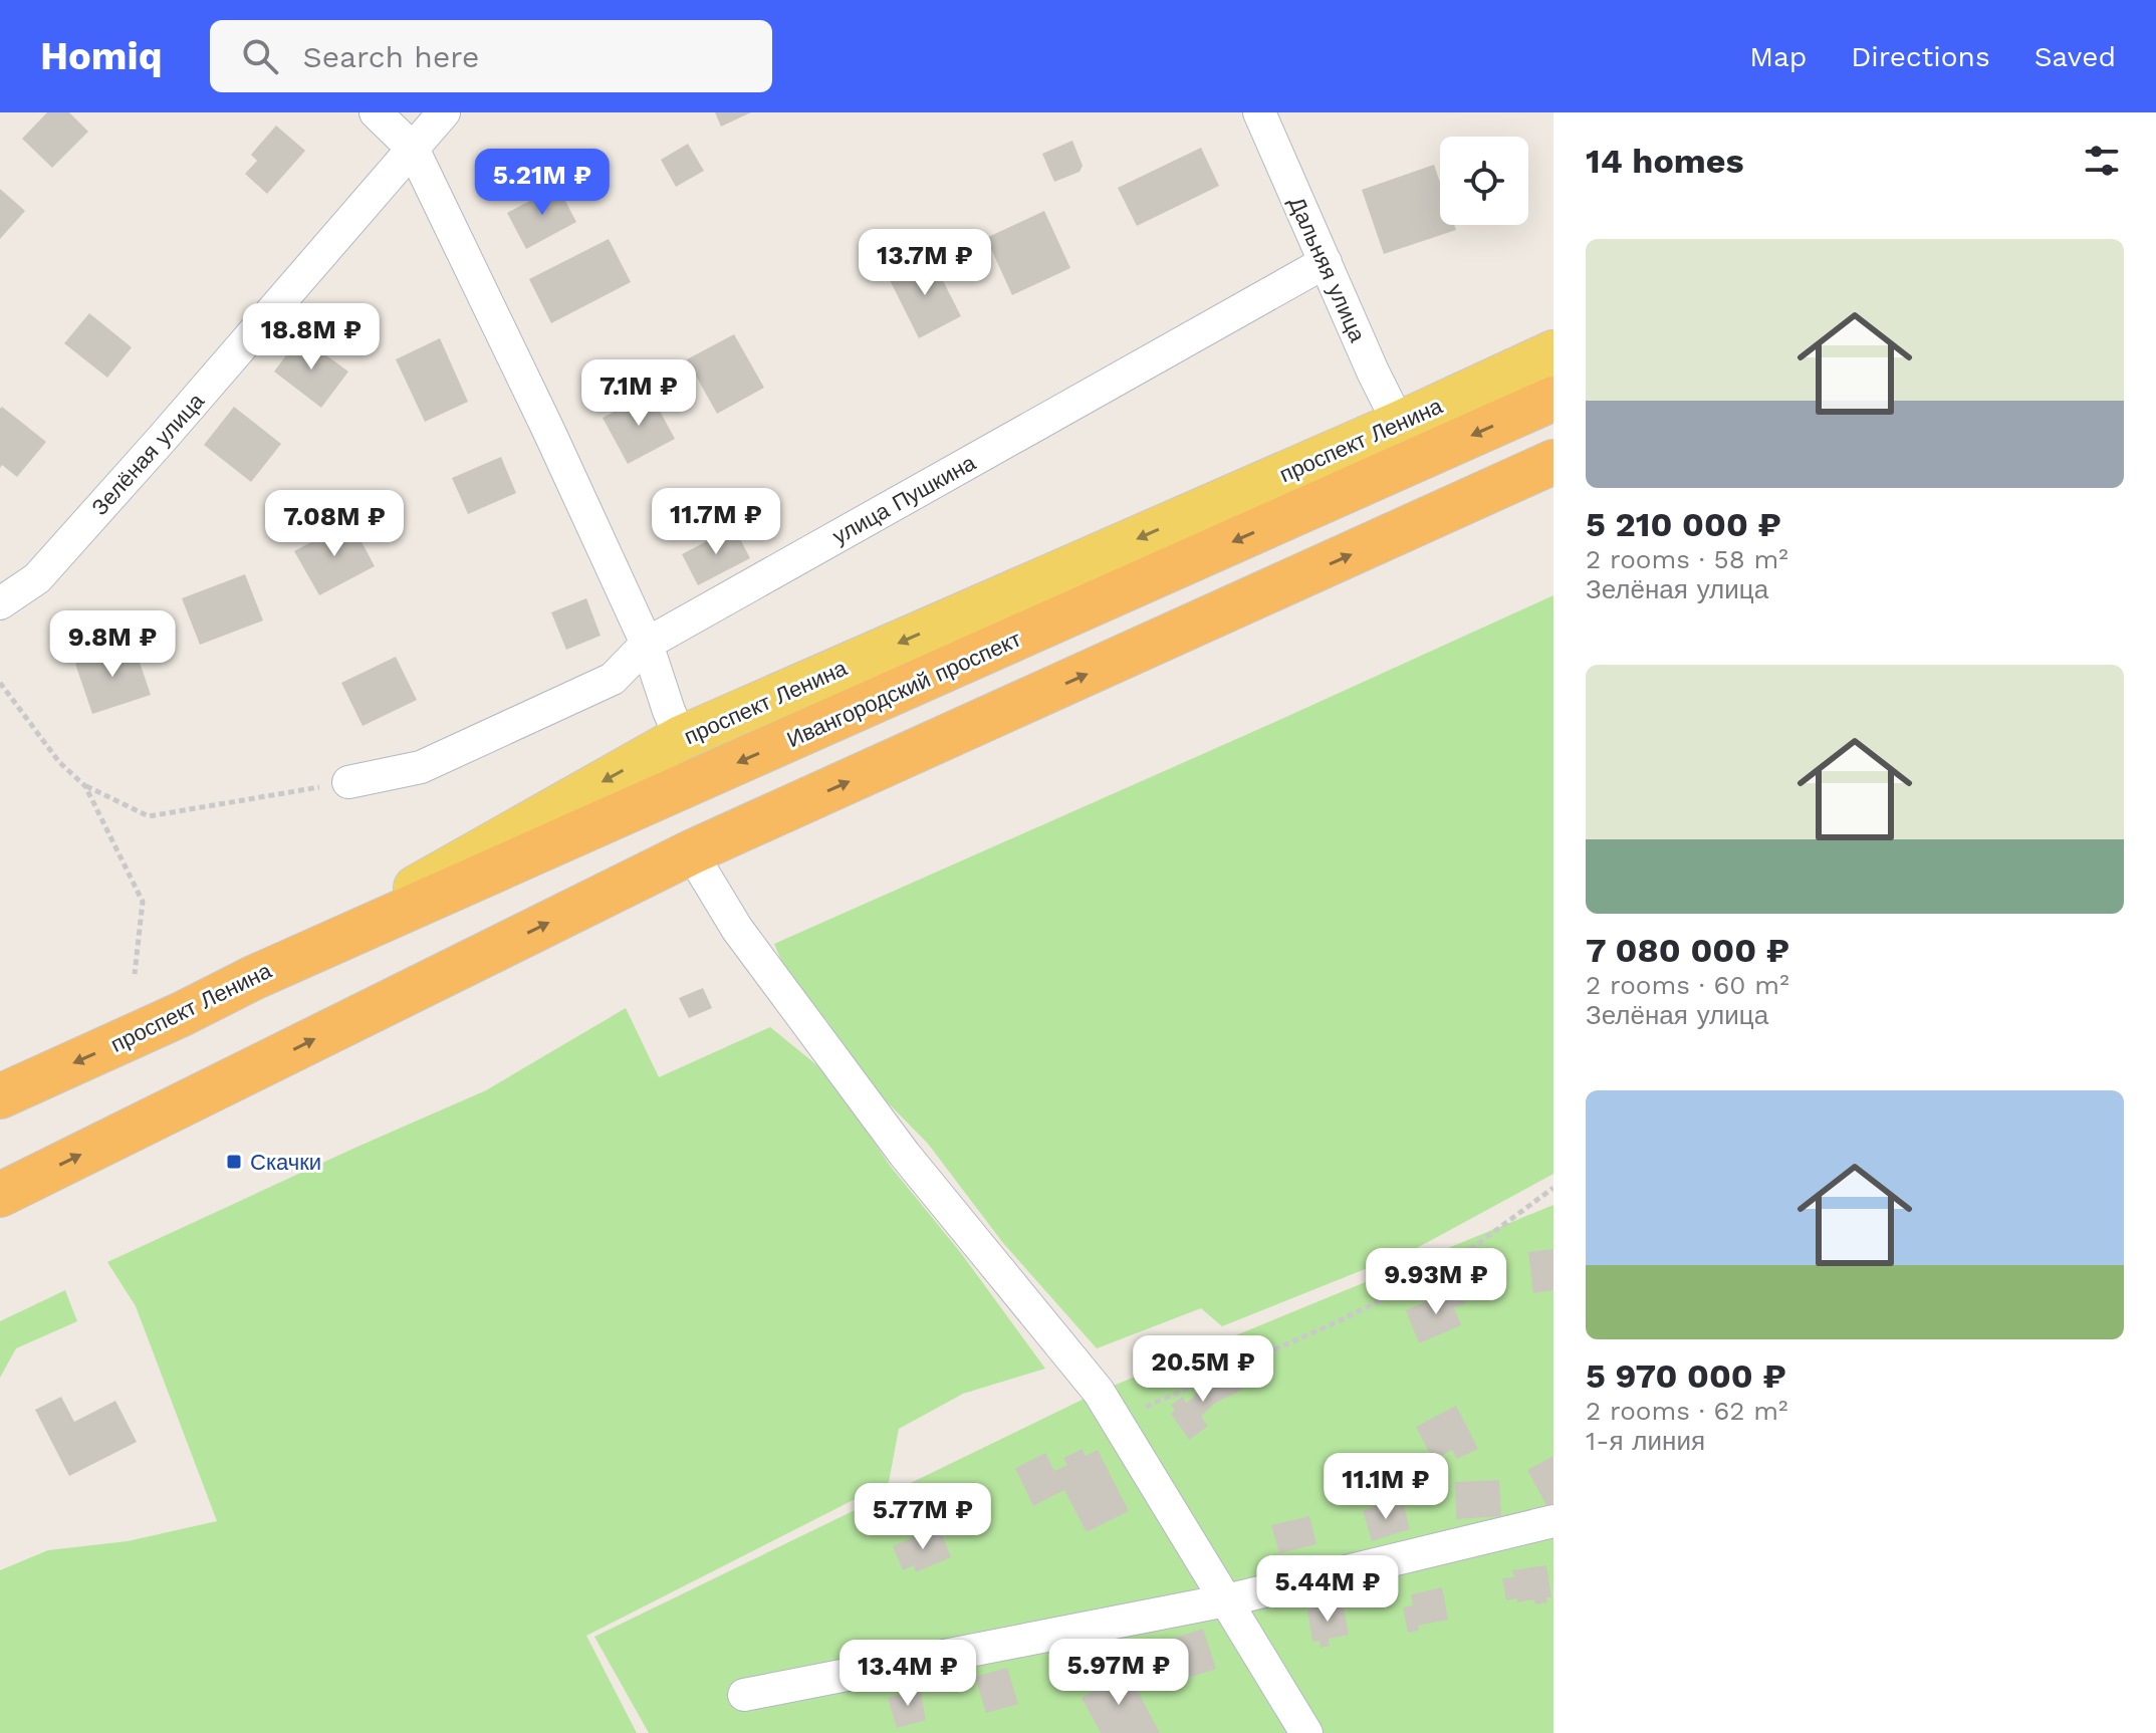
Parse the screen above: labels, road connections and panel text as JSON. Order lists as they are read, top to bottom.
{
  "streets": {
    "highway": ["проспект Ленина", "Ивангородский проспект"],
    "street": ["Дальняя улица", "Зелёная улица", "улица Пушкина"]
  },
  "crossings": [
    ["Дальняя улица", "проспект Ленина"],
    ["Дальняя улица", "улица Пушкина"],
    ["проспект Ленина", "Ивангородский проспект"]
  ],
  "one_way": ["проспект Ленина"],
  "places": {
    "transit": ["Скачки"]
  },
  "page": {
    "header": "Homiq",
    "search": "Search here",
    "nav": ["Map", "Directions", "Saved"],
    "heading": "14 homes",
    "price": [
      "5.21M ₽",
      "13.7M ₽",
      "18.8M ₽",
      "7.1M ₽",
      "11.7M ₽",
      "7.08M ₽",
      "9.8M ₽",
      "9.93M ₽",
      "20.5M ₽",
      "11.1M ₽",
      "5.77M ₽",
      "5.44M ₽",
      "5.97M ₽",
      "13.4M ₽"
    ],
    "list": [
      {
        "name": "5 210 000 ₽",
        "note": "2 rooms · 58 m² · Зелёная улица"
      },
      {
        "name": "7 080 000 ₽",
        "note": "2 rooms · 60 m² · Зелёная улица"
      },
      {
        "name": "5 970 000 ₽",
        "note": "2 rooms · 62 m² · 1-я линия"
      }
    ]
  }
}
